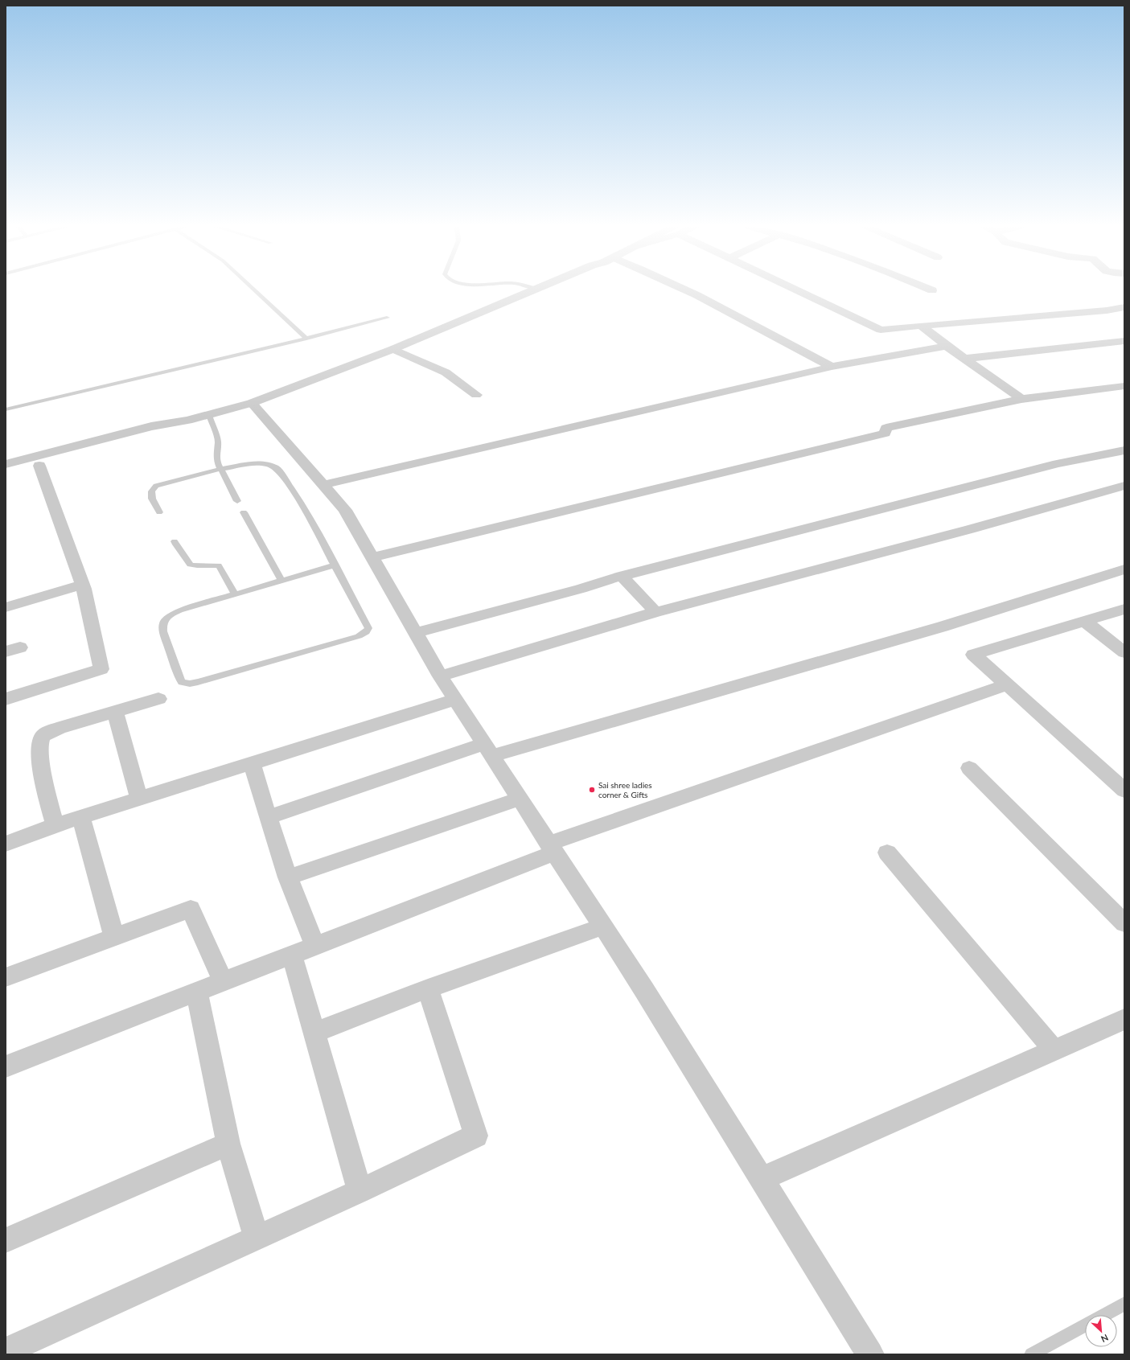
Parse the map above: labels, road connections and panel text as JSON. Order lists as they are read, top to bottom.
{
  "places": ["Sai shree ladies corner & Gifts"],
  "north": "bottom right"
}
